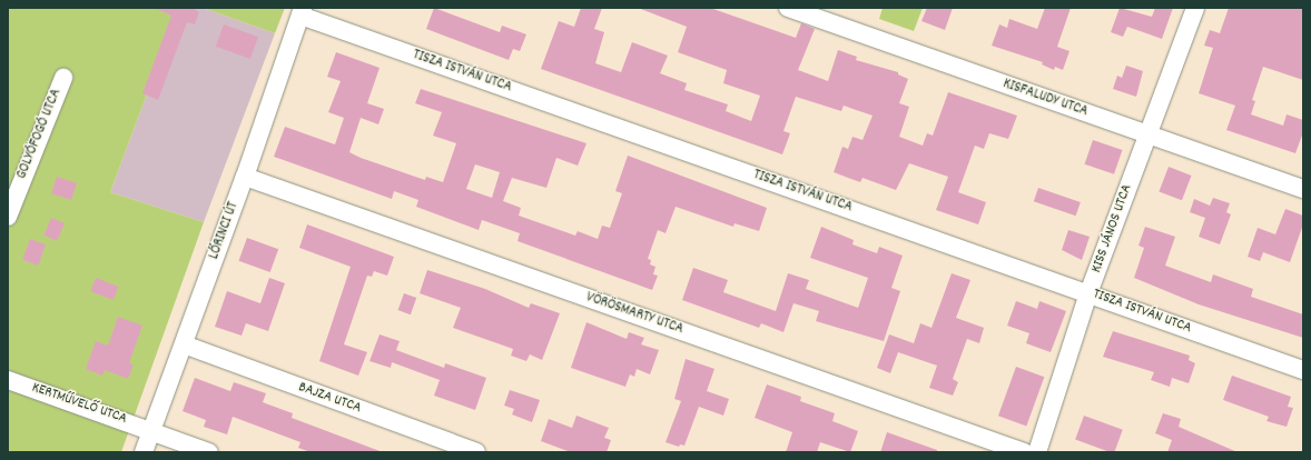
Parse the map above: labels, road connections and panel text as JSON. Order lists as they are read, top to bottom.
{
  "streets": {
    "street": [
      "TISZA ISTVÁN UTCA",
      "KISFALUDY UTCA",
      "GOLYÓFOGÓ UTCA",
      "KISS JÁNOS UTCA",
      "LŐRINCI ÚT",
      "VÖRÖSMARTY UTCA",
      "BAJZA UTCA",
      "KERTMŰVELŐ UTCA"
    ]
  },
  "crossings": [
    ["TISZA ISTVÁN UTCA", "KISS JÁNOS UTCA"],
    ["TISZA ISTVÁN UTCA", "LŐRINCI ÚT"],
    ["KISFALUDY UTCA", "KISS JÁNOS UTCA"],
    ["LŐRINCI ÚT", "VÖRÖSMARTY UTCA"],
    ["LŐRINCI ÚT", "BAJZA UTCA"],
    ["LŐRINCI ÚT", "KERTMŰVELŐ UTCA"]
  ]
}
